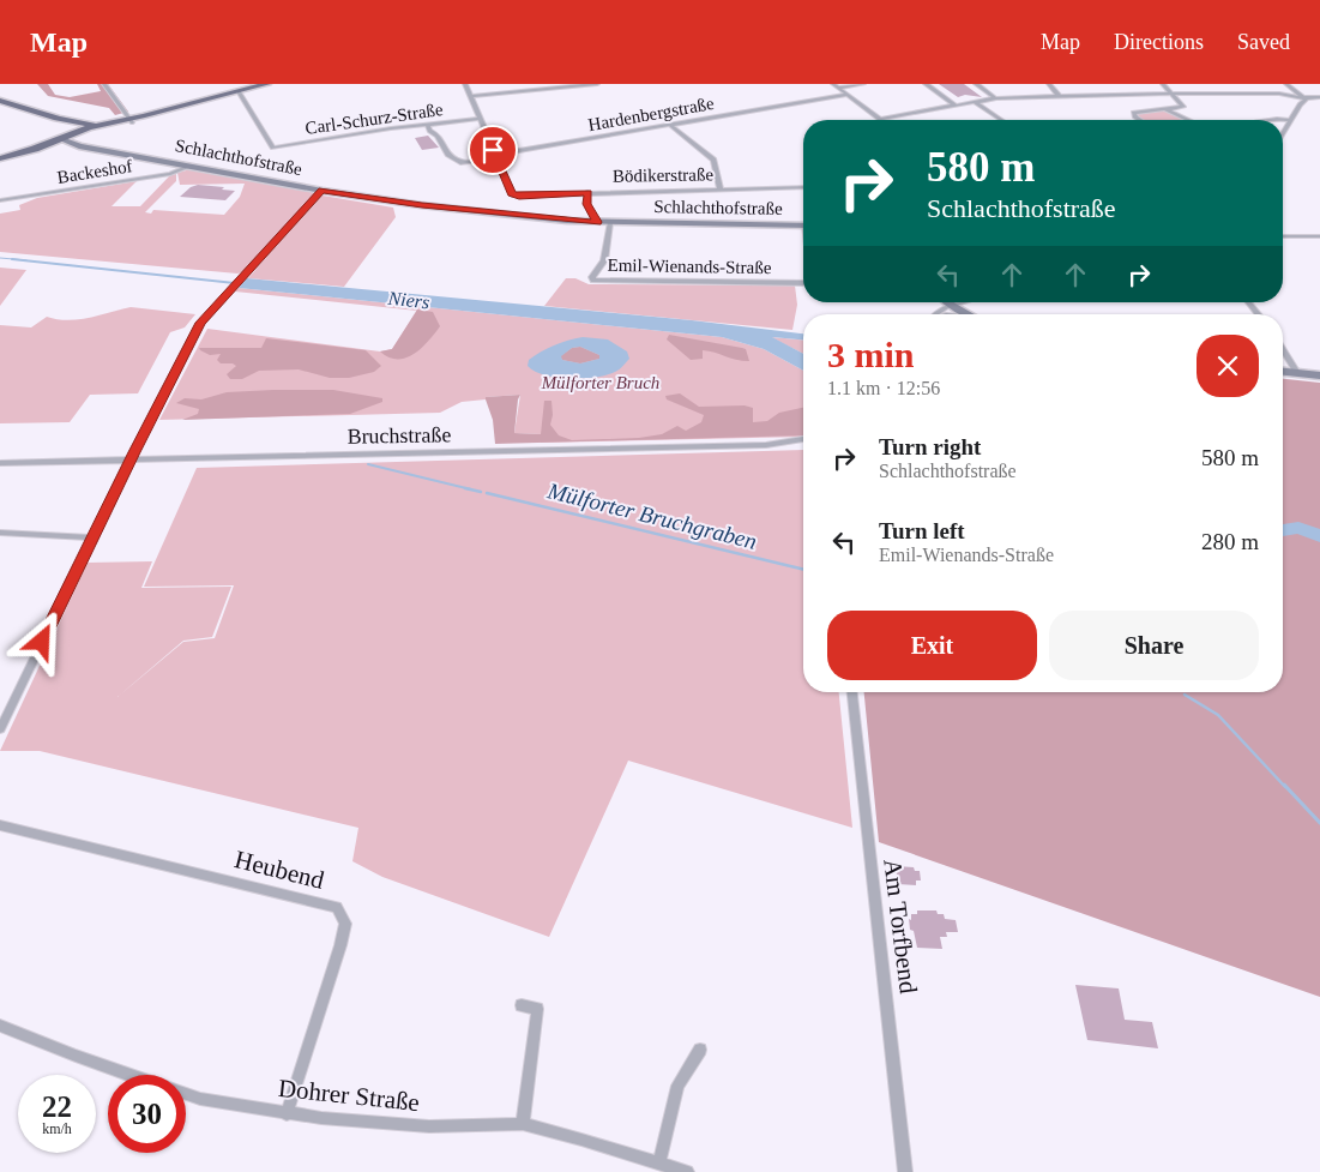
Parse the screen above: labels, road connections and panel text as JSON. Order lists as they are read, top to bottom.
{
  "streets": {
    "main road": ["Schlachthofstraße"],
    "street": [
      "Hardenbergstraße",
      "Carl-Schurz-Straße",
      "Backeshof",
      "Bödikerstraße",
      "Emil-Wienands-Straße",
      "Bruchstraße",
      "Heubend",
      "Am Torfbend",
      "Dohrer Straße"
    ]
  },
  "crossings": [
    ["Hardenbergstraße", "Carl-Schurz-Straße"],
    ["Hardenbergstraße", "Bödikerstraße"],
    ["Schlachthofstraße", "Backeshof"],
    ["Schlachthofstraße", "Emil-Wienands-Straße"],
    ["Heubend", "Dohrer Straße"]
  ],
  "water": ["Niers", "Mülforter Bruchgraben"],
  "parks": ["Mülforter Bruch"],
  "page": {
    "header": "Map",
    "nav": ["Map", "Directions", "Saved"],
    "turn": ["580 m", "Schlachthofstraße"],
    "heading": ["3 min", "1.1 km · 12:56"],
    "list": [
      {
        "name": "Turn right",
        "note": "Schlachthofstraße",
        "value": "580 m"
      },
      {
        "name": "Turn left",
        "note": "Emil-Wienands-Straße",
        "value": "280 m"
      }
    ],
    "buttons": ["Exit", "Share"],
    "speed": "22 km/h",
    "limit": "30"
  }
}
